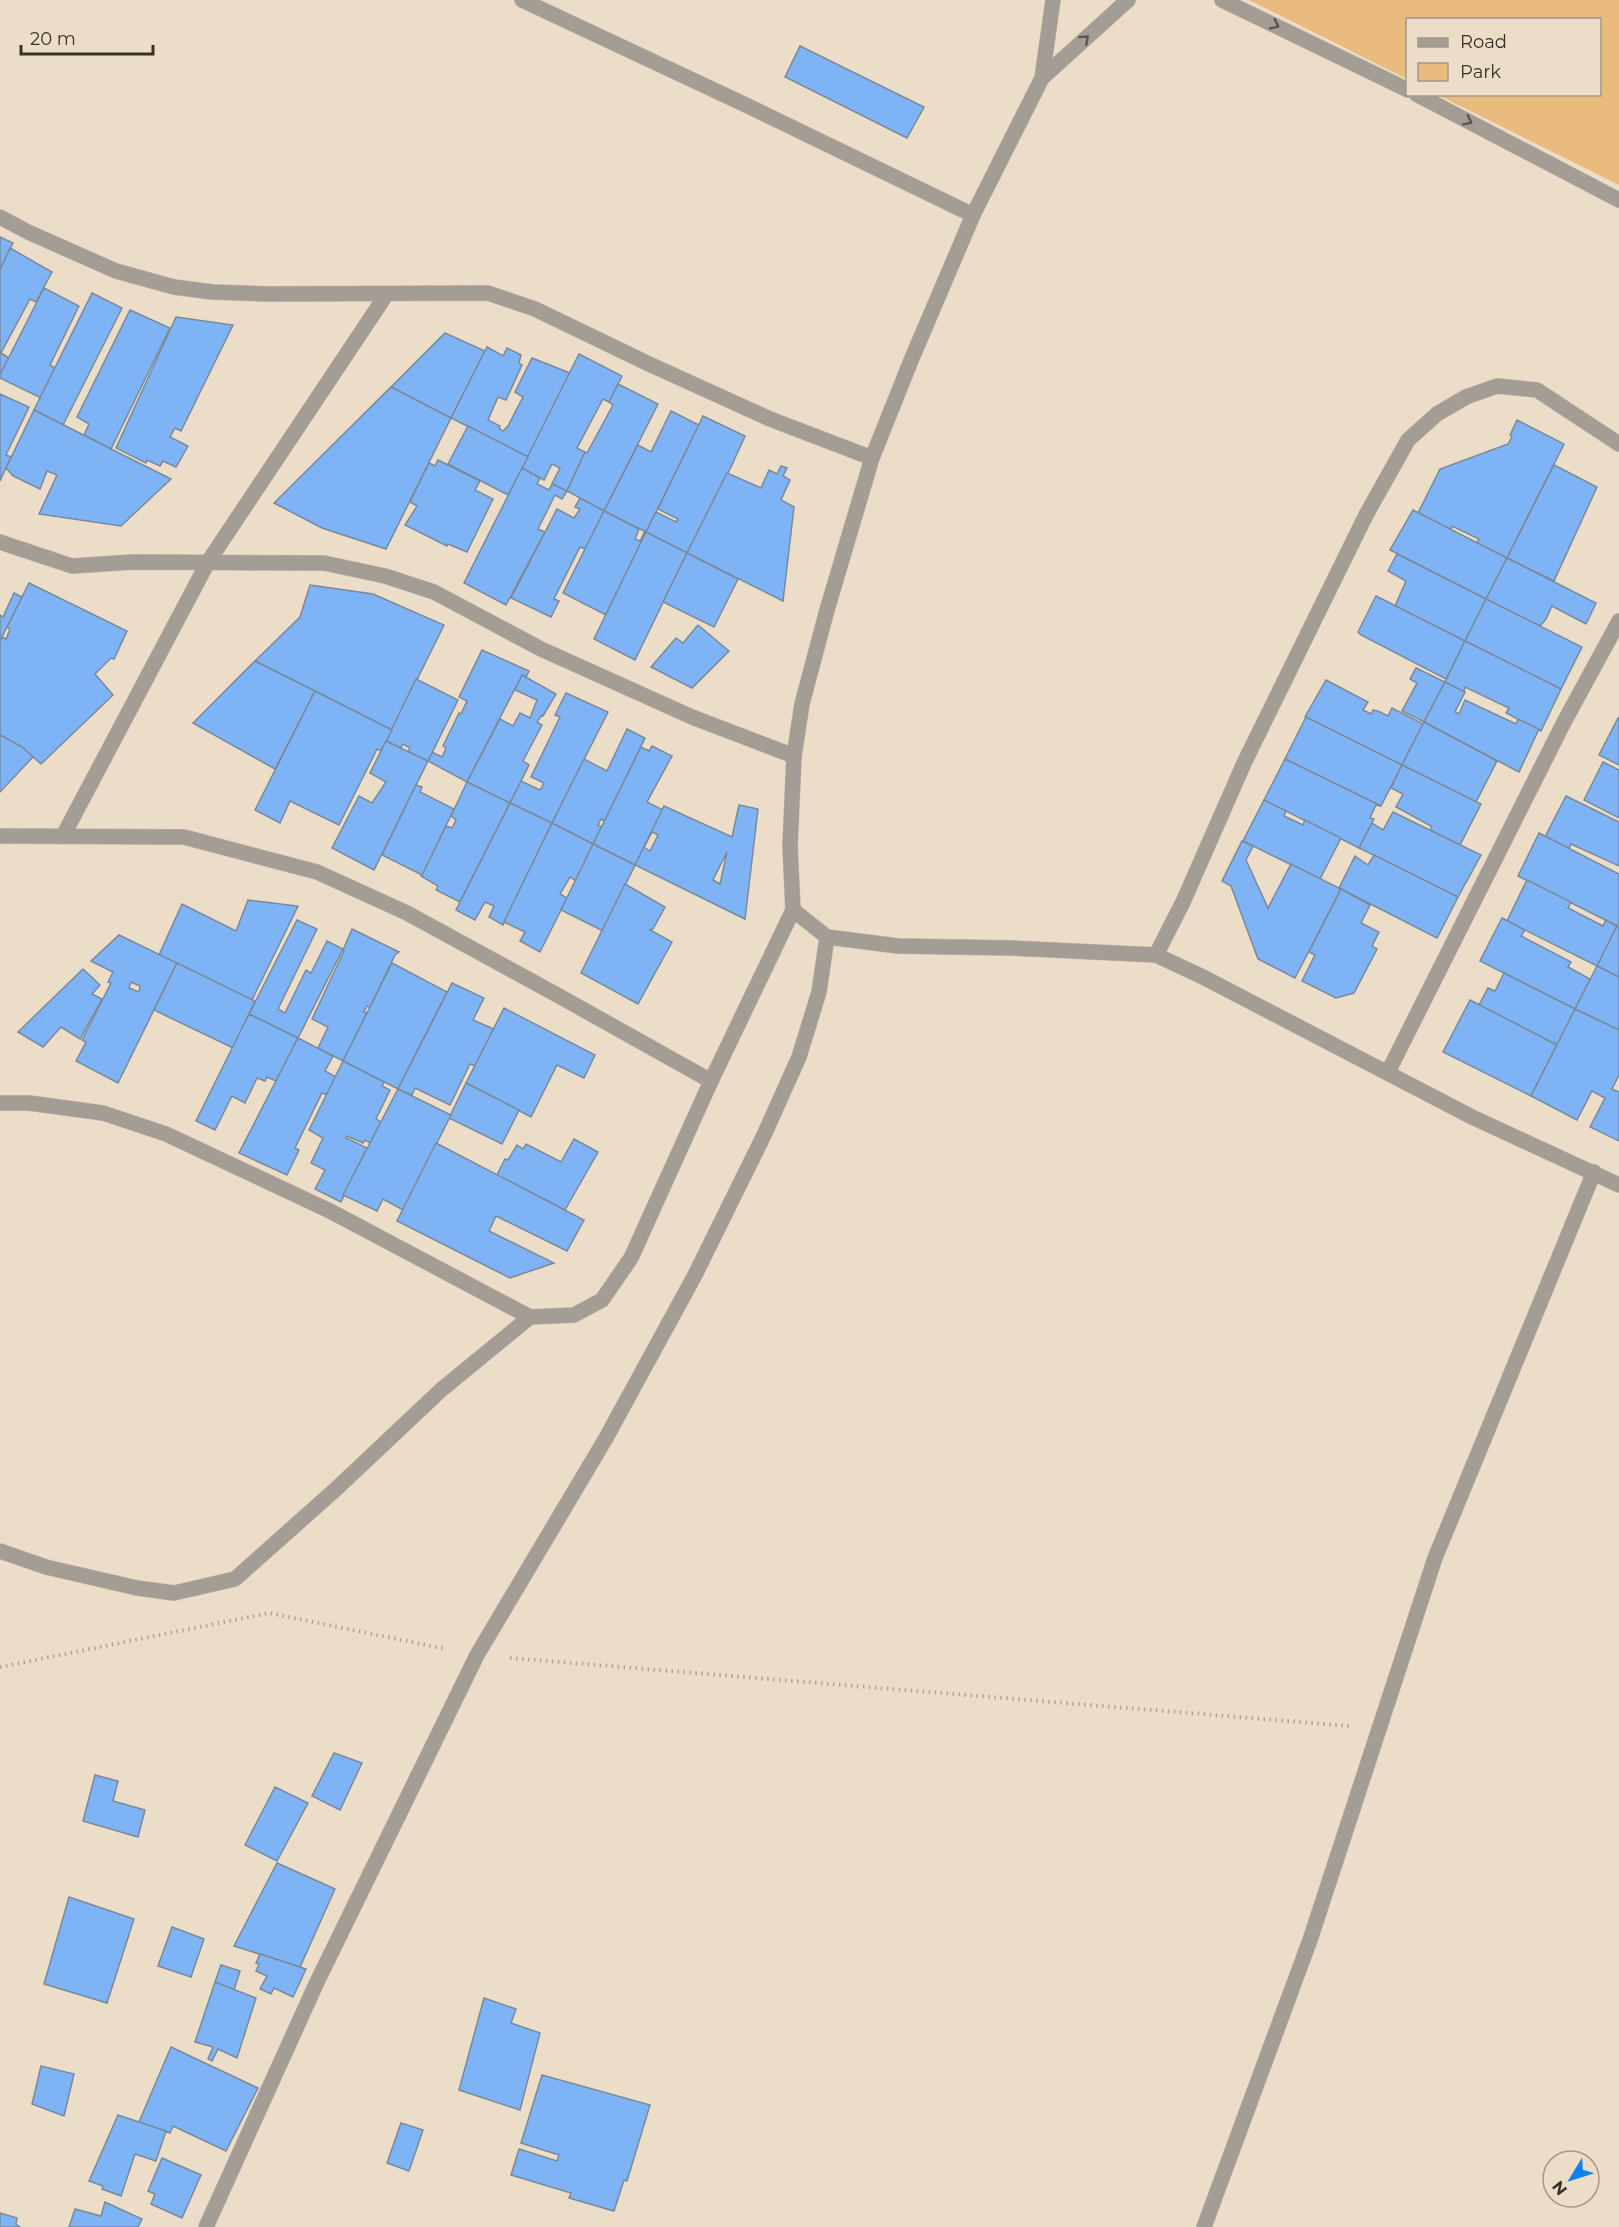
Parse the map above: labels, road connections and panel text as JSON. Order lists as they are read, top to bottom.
{
  "legend": ["Road", "Park"],
  "scale_bar": "20 m",
  "north": "bottom left"
}
